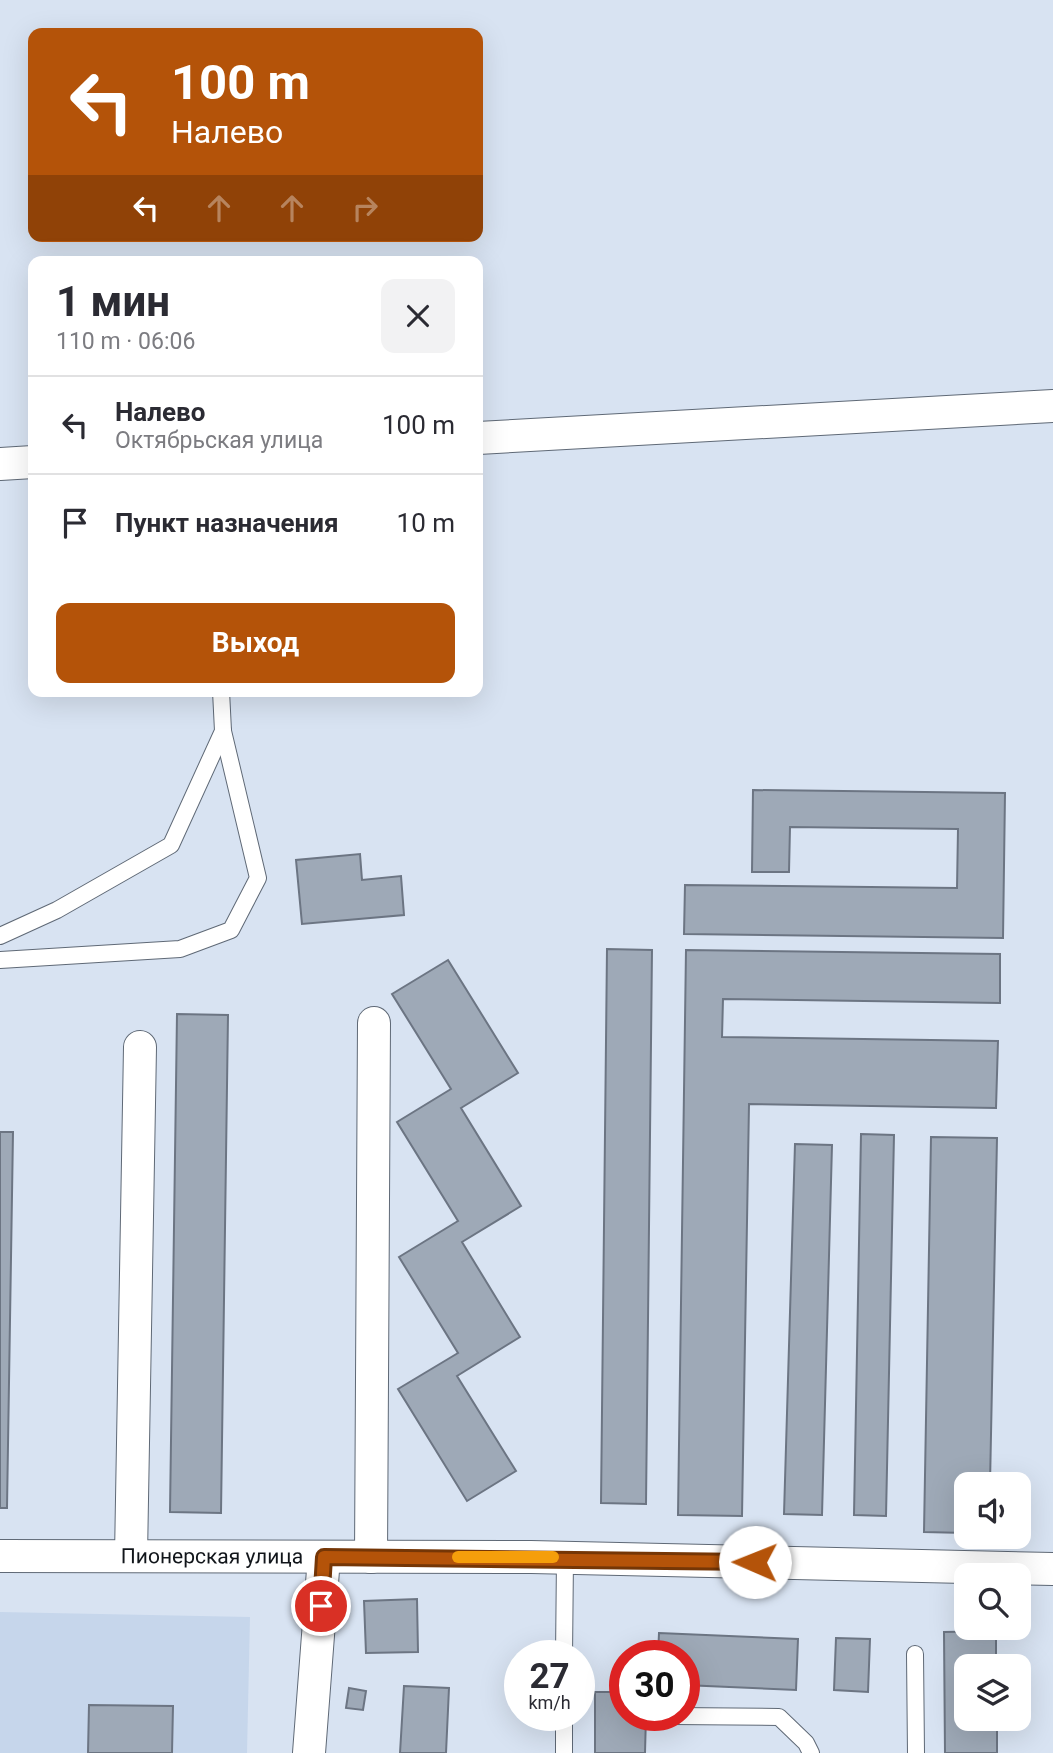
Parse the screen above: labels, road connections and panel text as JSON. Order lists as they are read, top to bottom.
{
  "streets": {
    "street": ["Пионерская улица"]
  },
  "page": {
    "turn": ["100 m", "Налево"],
    "heading": ["1 мин", "110 m · 06:06"],
    "list": [
      {
        "name": "Налево",
        "note": "Октябрьская улица",
        "value": "100 m"
      },
      {
        "name": "Пункт назначения",
        "value": "10 m"
      }
    ],
    "buttons": "Выход",
    "speed": "27 km/h",
    "limit": "30"
  }
}
